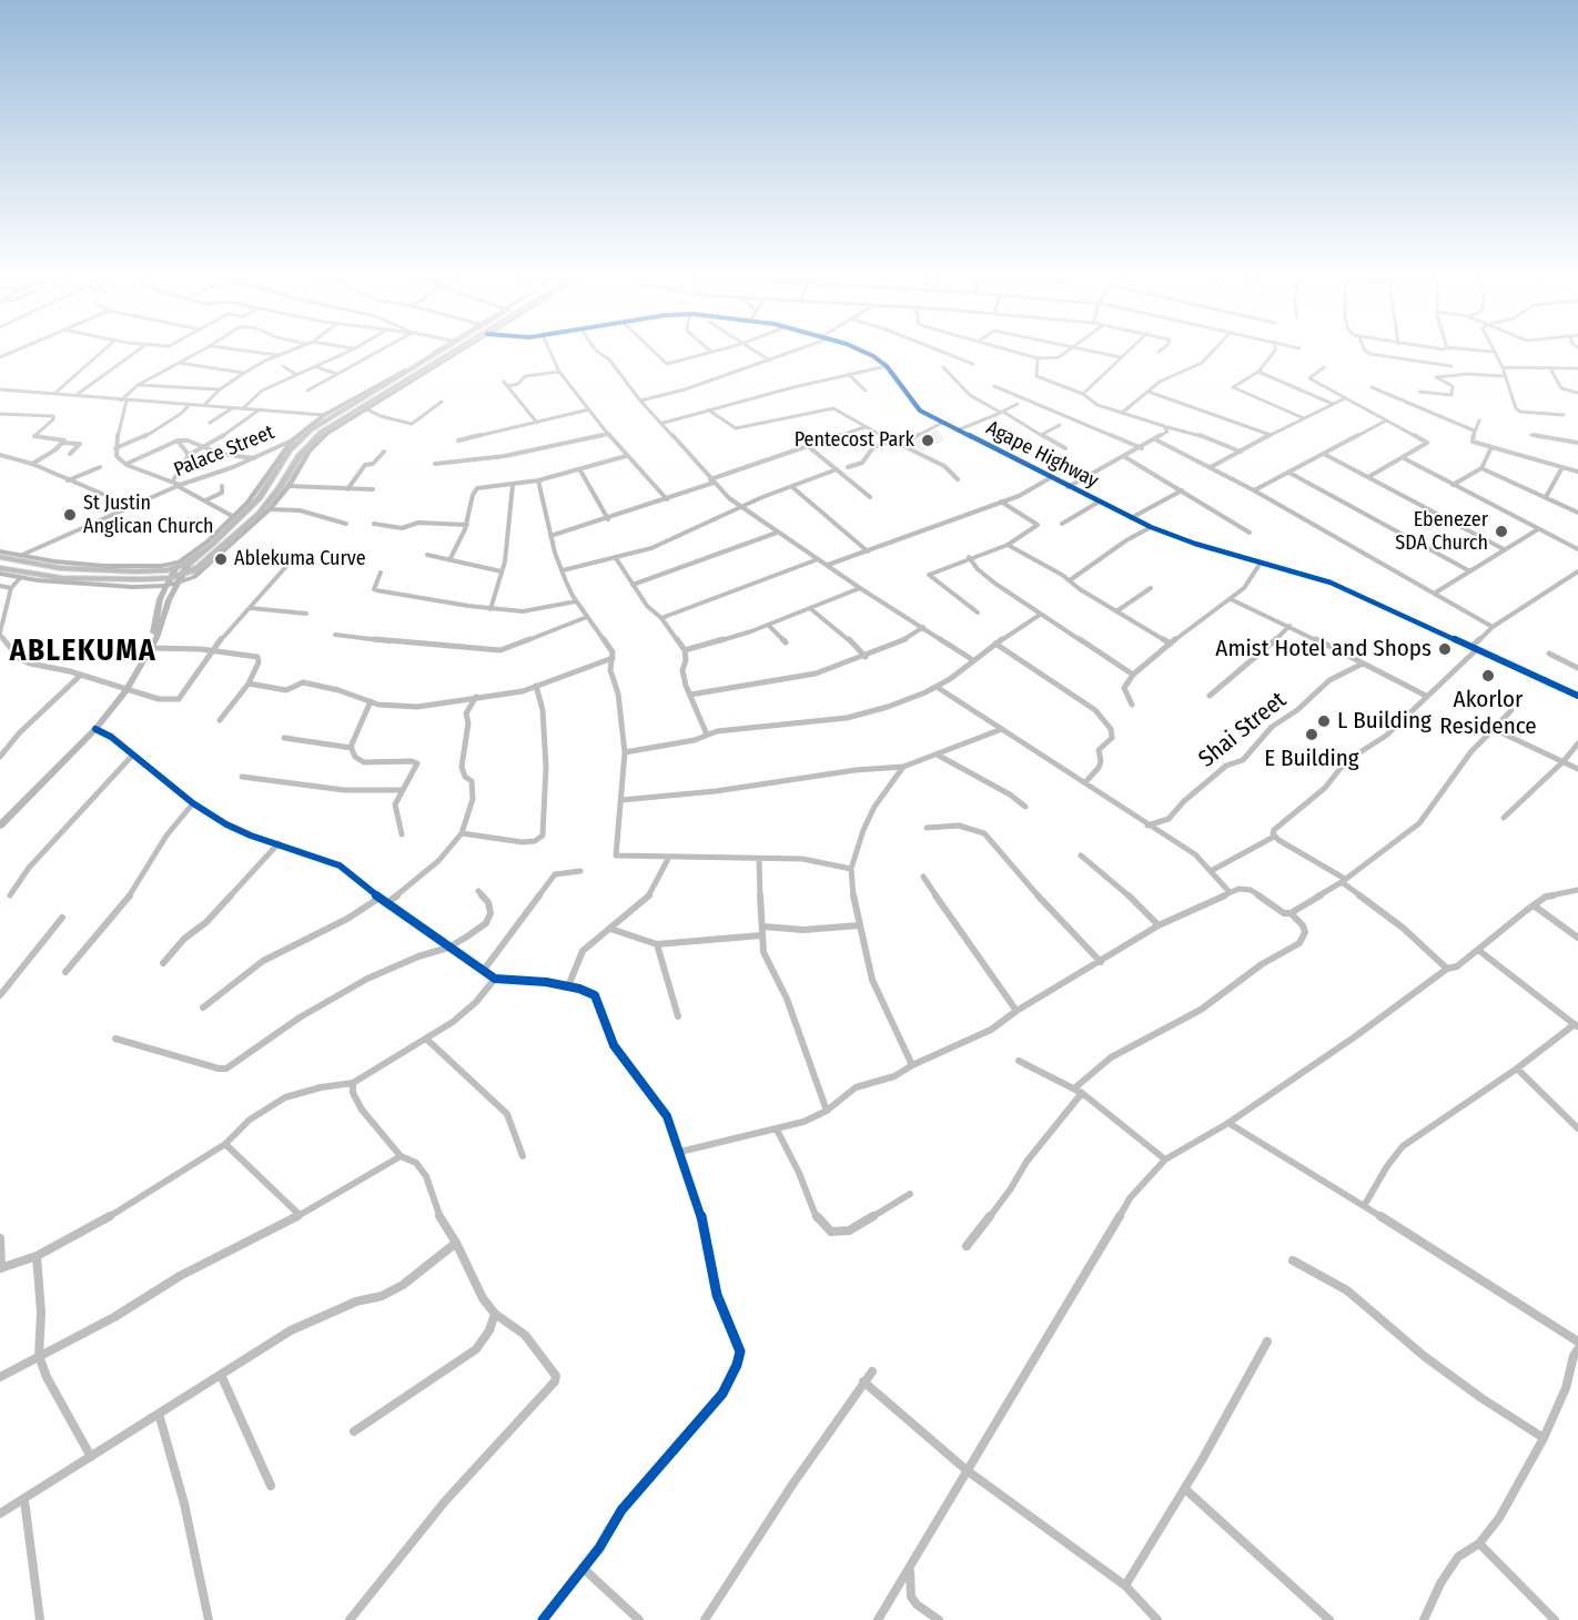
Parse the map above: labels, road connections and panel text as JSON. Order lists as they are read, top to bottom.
{
  "streets": {
    "street": ["Palace Street", "Agape Highway", "Shai Street"]
  },
  "districts": ["ABLEKUMA"],
  "places": [
    "Pentecost Park",
    "St Justin Anglican Church",
    "Ebenezer SDA Church",
    "Ablekuma Curve",
    "Amist Hotel and Shops",
    "Akorlor Residence",
    "L Building",
    "E Building"
  ]
}
